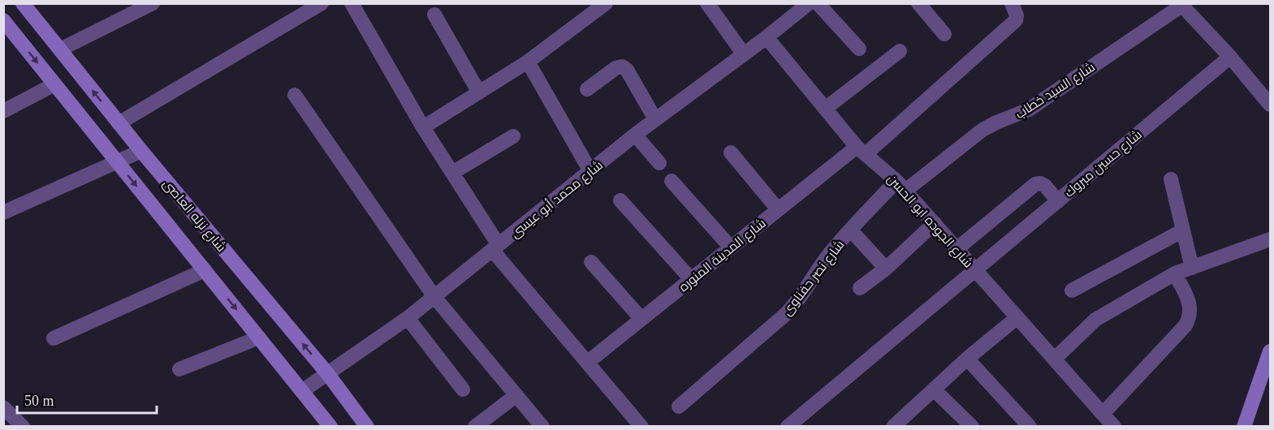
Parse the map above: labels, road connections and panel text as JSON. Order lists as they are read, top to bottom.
{
  "streets": {
    "street": [
      "شارع السيد خطاب",
      "شارع حسين مبروك",
      "شارع محمد أبو عيسى",
      "شارع نزله العاصى",
      "شارع الجوده ابو الحسن",
      "شارع المدينة المنوره",
      "شارع نصر حفناوى"
    ]
  },
  "crossings": [
    ["شارع السيد خطاب", "شارع الجوده ابو الحسن"],
    ["شارع السيد خطاب", "شارع نصر حفناوى"],
    ["شارع حسين مبروك", "شارع الجوده ابو الحسن"],
    ["شارع محمد أبو عيسى", "شارع نزله العاصى"],
    ["شارع محمد أبو عيسى", "شارع الجوده ابو الحسن"],
    ["شارع الجوده ابو الحسن", "شارع المدينة المنوره"],
    ["شارع الجوده ابو الحسن", "شارع نصر حفناوى"]
  ],
  "scale_bar": "50 m"
}
